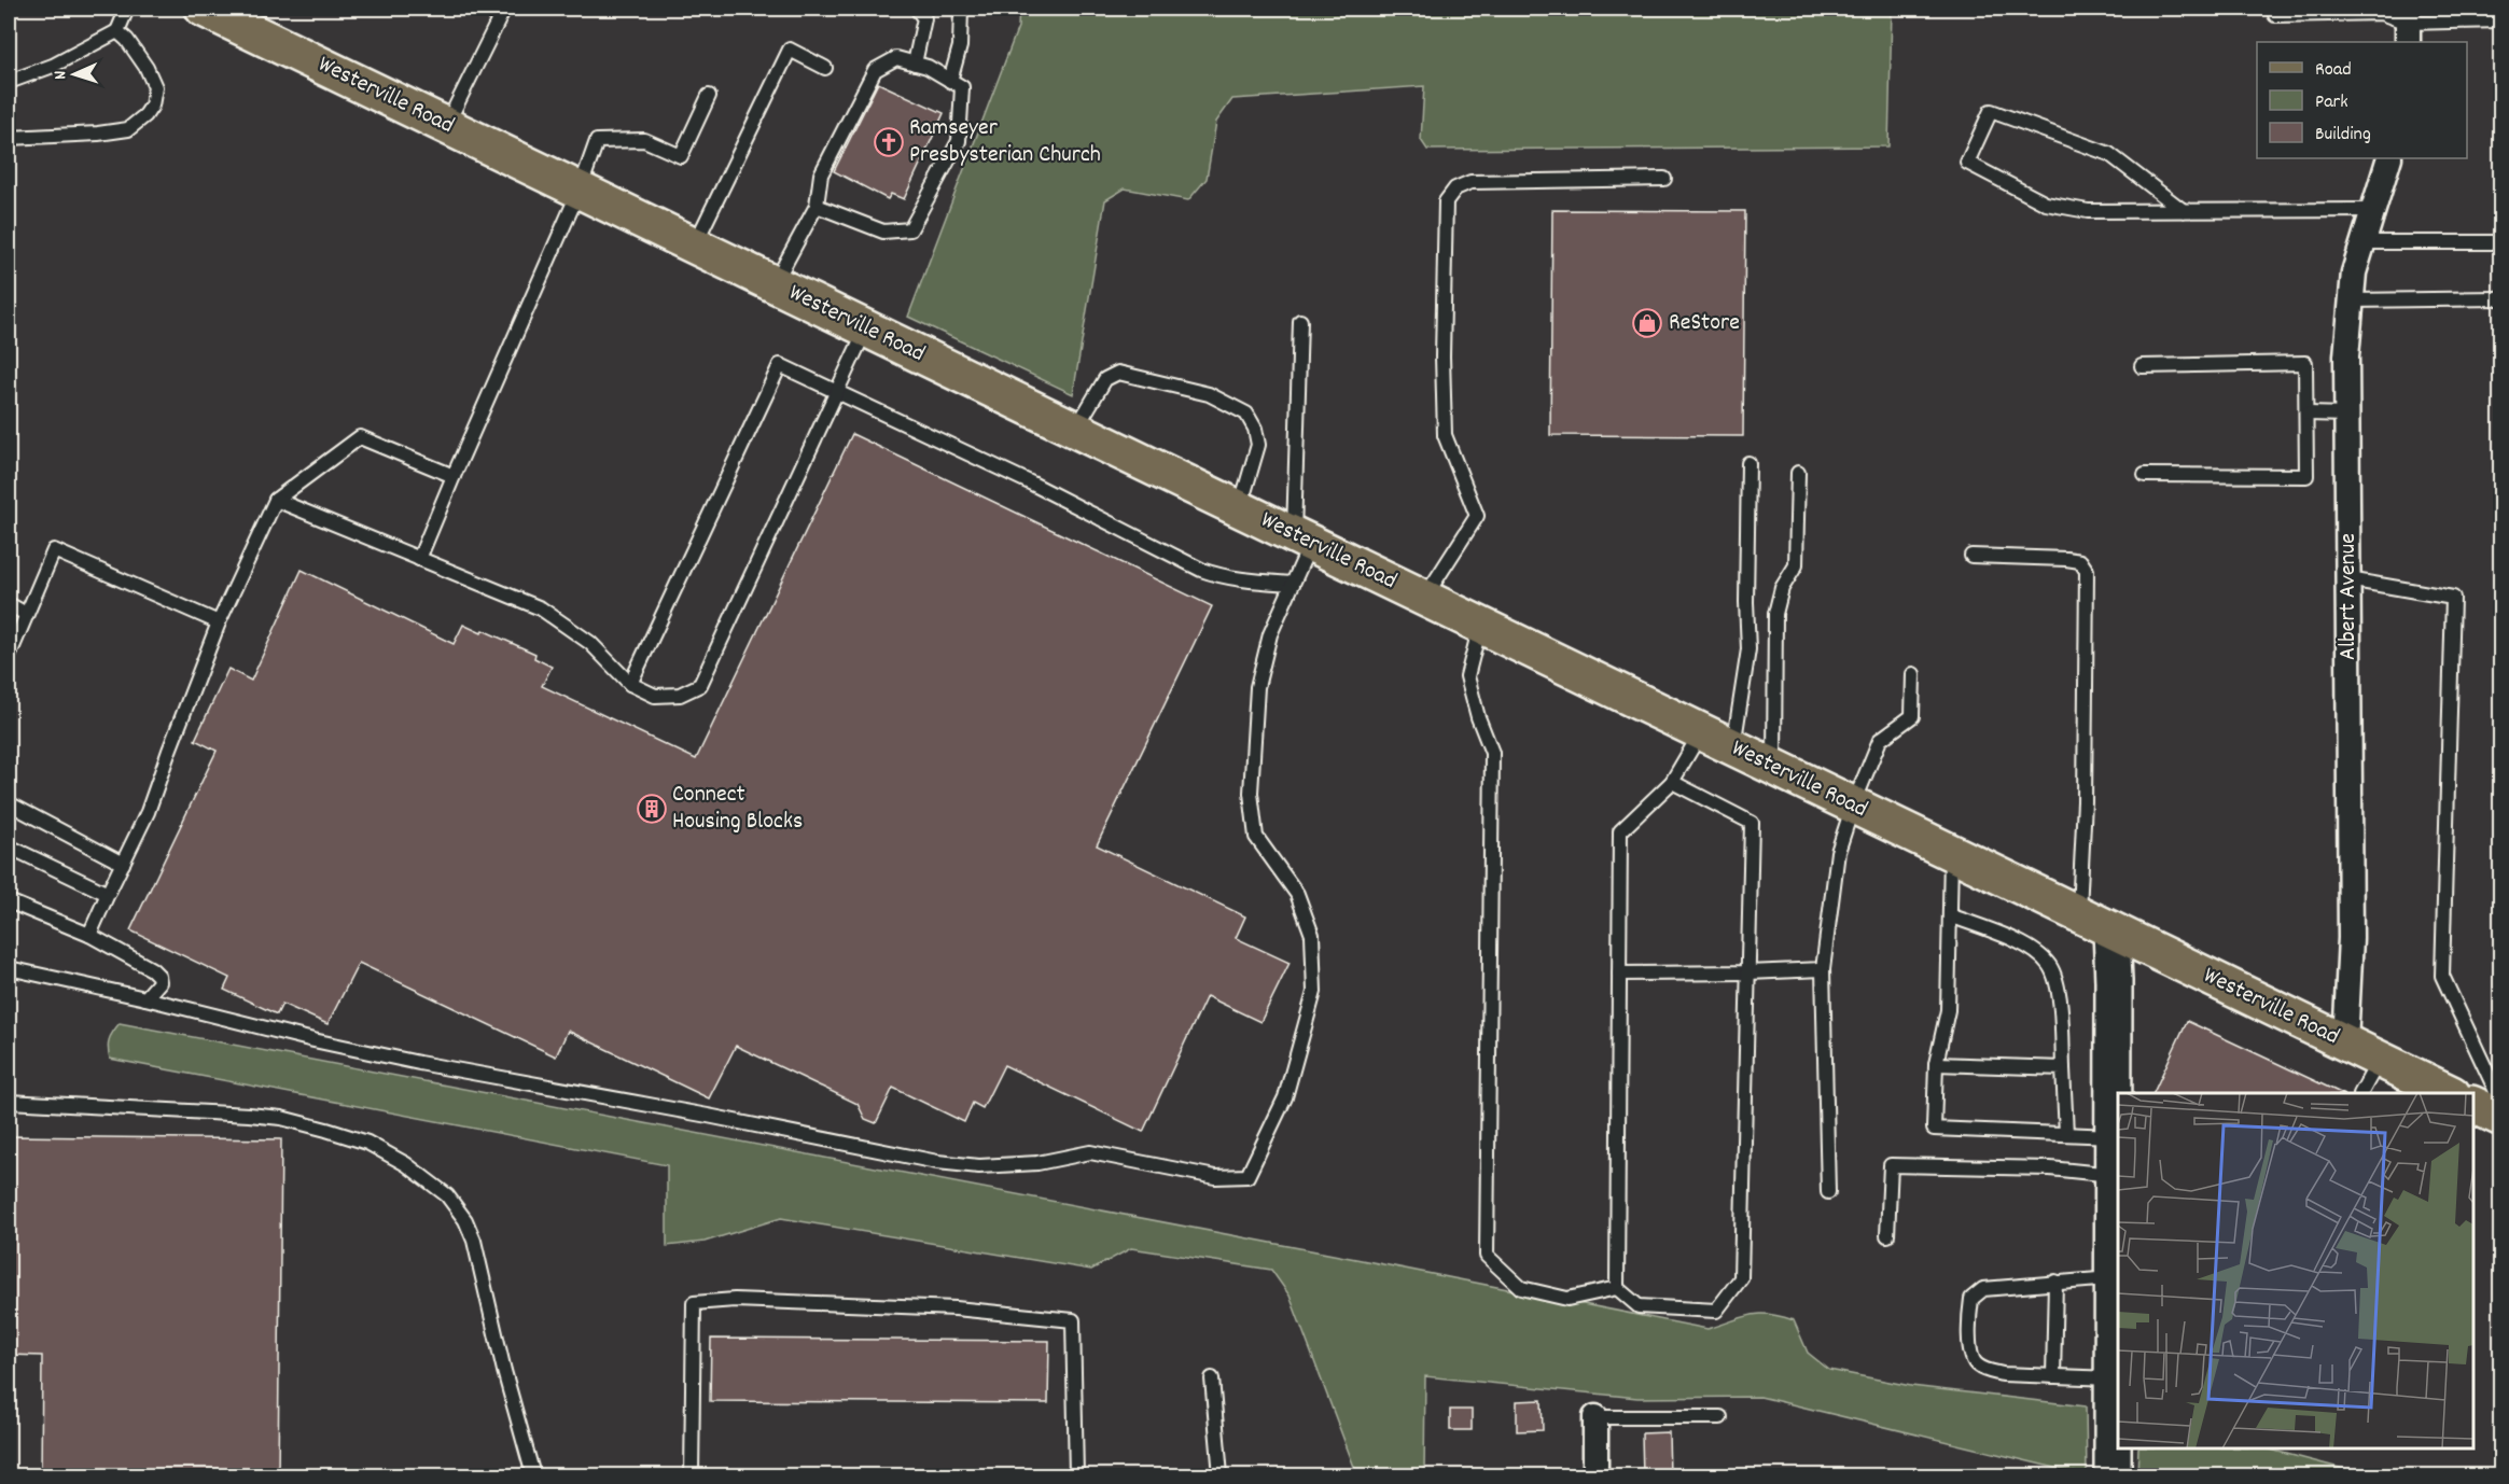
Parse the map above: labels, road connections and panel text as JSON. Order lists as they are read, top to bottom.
{
  "streets": {
    "main road": ["Westerville Road"],
    "street": ["Albert Avenue"]
  },
  "crossings": [
    ["Westerville Road", "Albert Avenue"]
  ],
  "places": {
    "church": ["Ramseyer Presbysterian Church"],
    "shop": ["ReStore"],
    "building": ["Connect Housing Blocks"]
  },
  "legend": ["Road", "Park", "Building"],
  "north": "left"
}
